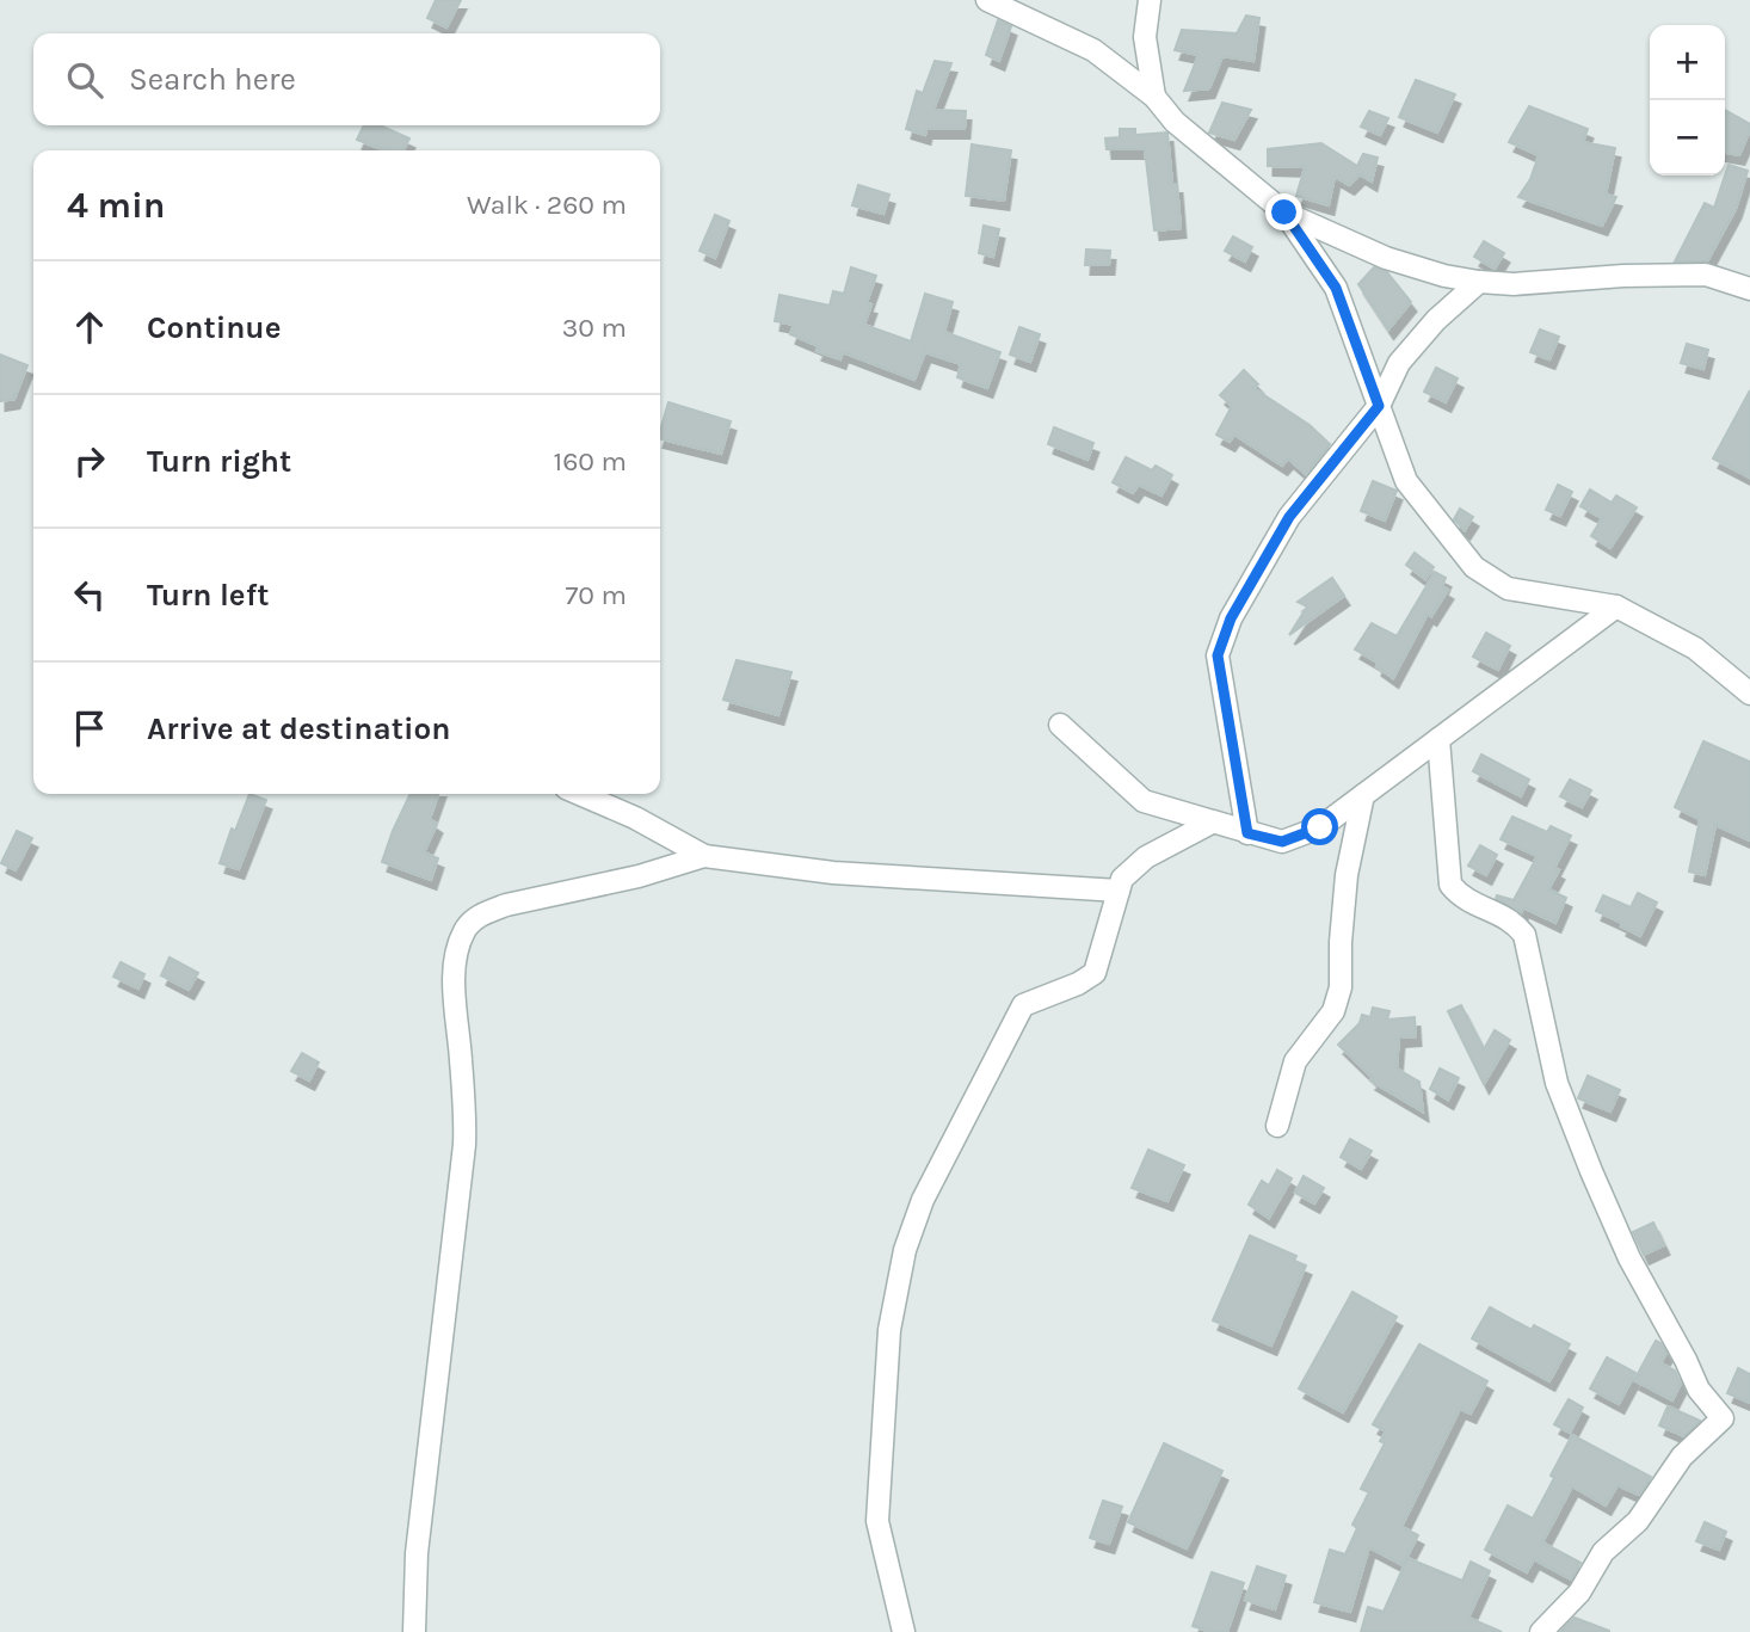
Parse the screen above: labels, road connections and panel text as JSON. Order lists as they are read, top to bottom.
{
  "page": {
    "map_buttons": ["+", "−"],
    "search": "Search here",
    "heading": ["4 min", "Walk · 260 m"],
    "list": [
      ["Continue", "30 m"],
      ["Turn right", "160 m"],
      ["Turn left", "70 m"],
      "Arrive at destination"
    ]
  }
}
